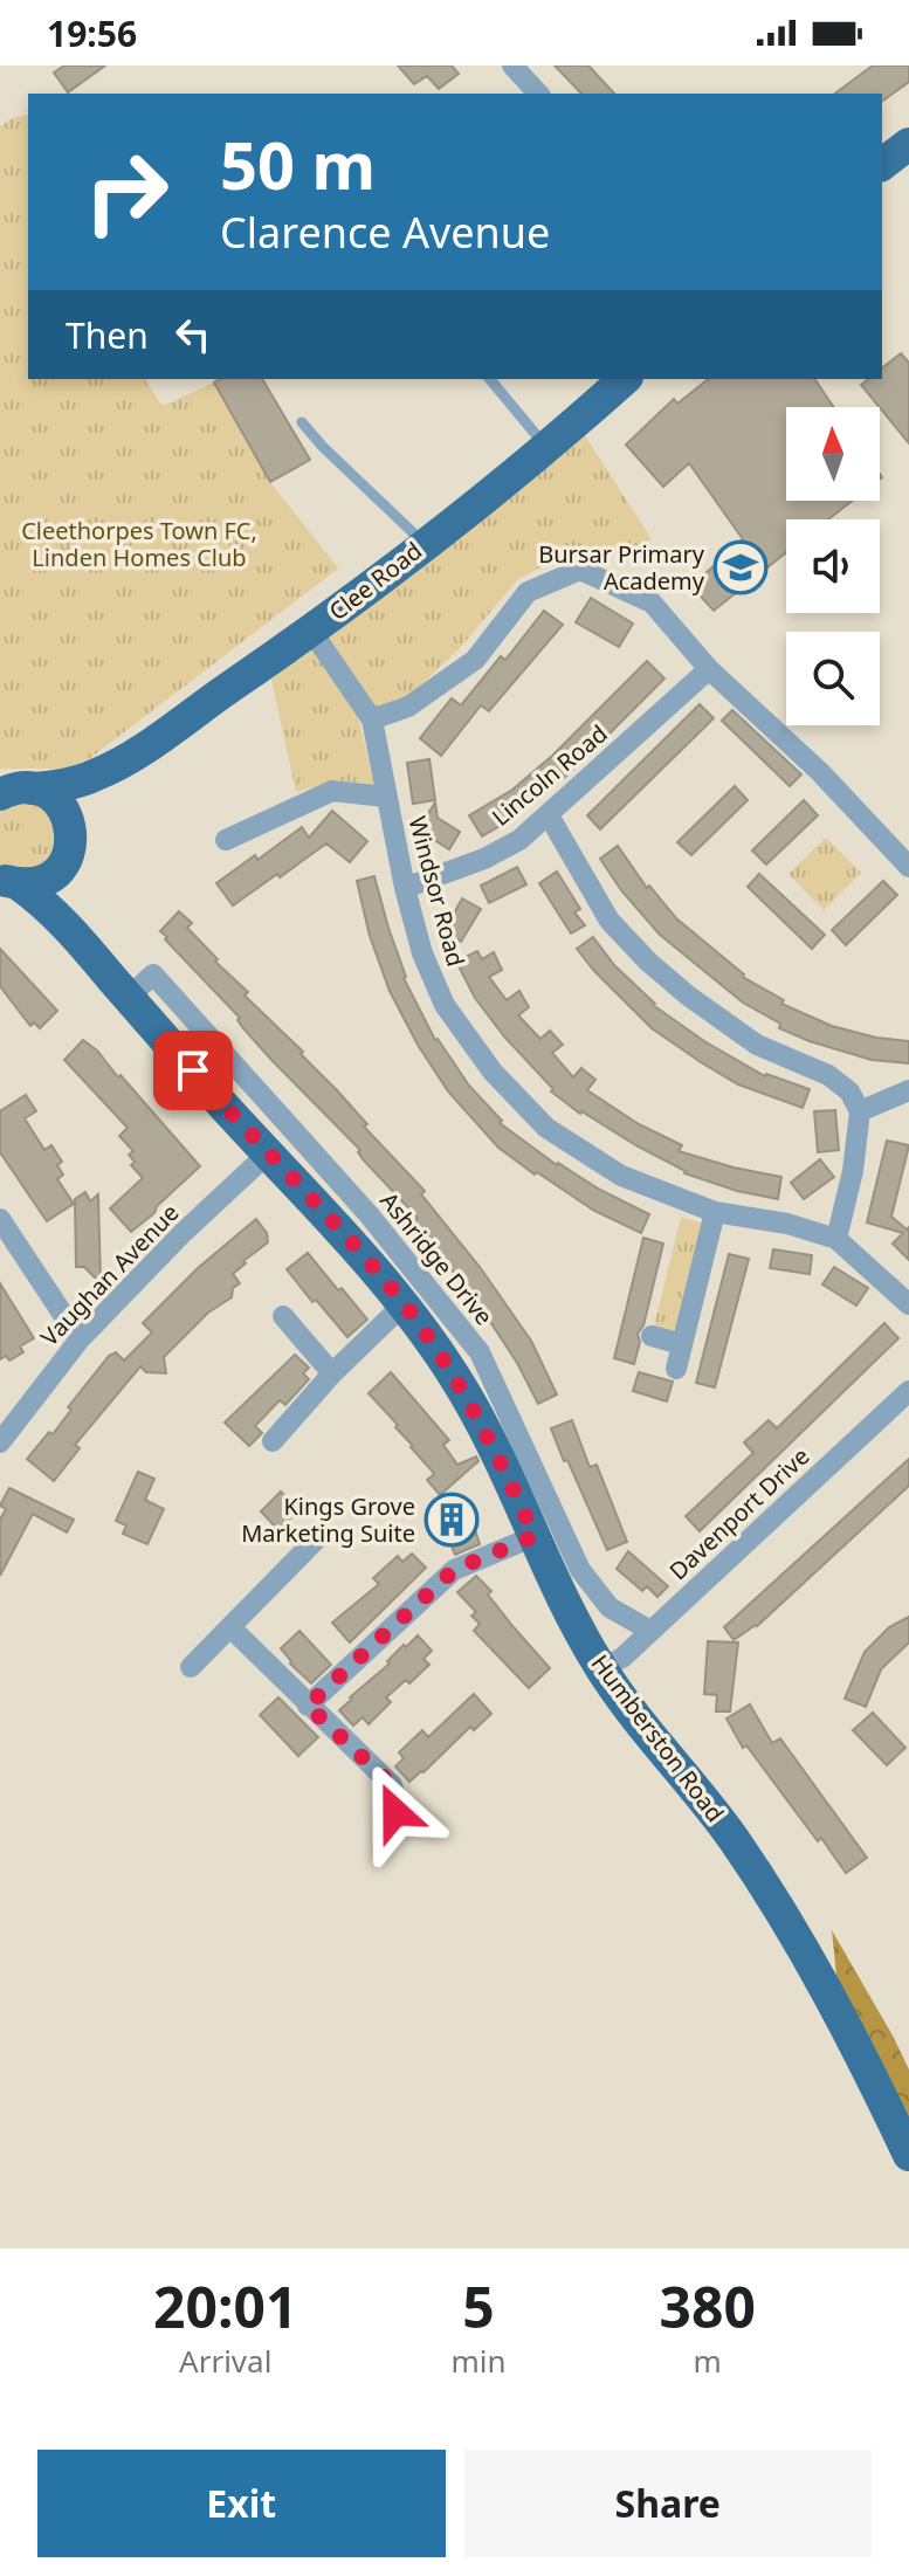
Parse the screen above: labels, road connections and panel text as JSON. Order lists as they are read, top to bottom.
{
  "streets": {
    "main road": ["Clee Road", "Humberston Road"],
    "street": [
      "Lincoln Road",
      "Windsor Road",
      "Ashridge Drive",
      "Vaughan Avenue",
      "Davenport Drive"
    ]
  },
  "crossings": [
    ["Clee Road", "Windsor Road"],
    ["Clee Road", "Humberston Road"],
    ["Lincoln Road", "Windsor Road"],
    ["Ashridge Drive", "Davenport Drive"],
    ["Ashridge Drive", "Humberston Road"],
    ["Vaughan Avenue", "Humberston Road"],
    ["Davenport Drive", "Humberston Road"]
  ],
  "parks": ["Cleethorpes Town FC, Linden Homes Club"],
  "places": {
    "school or university": ["Bursar Primary Academy"],
    "building": ["Kings Grove Marketing Suite"]
  },
  "north": "top",
  "page": {
    "status": "19:56",
    "turn": ["50 m", "Clarence Avenue"],
    "then": "Then",
    "eta": [
      "20:01",
      "Arrival",
      "5",
      "min",
      "380",
      "m"
    ],
    "buttons": ["Exit", "Share"]
  }
}
